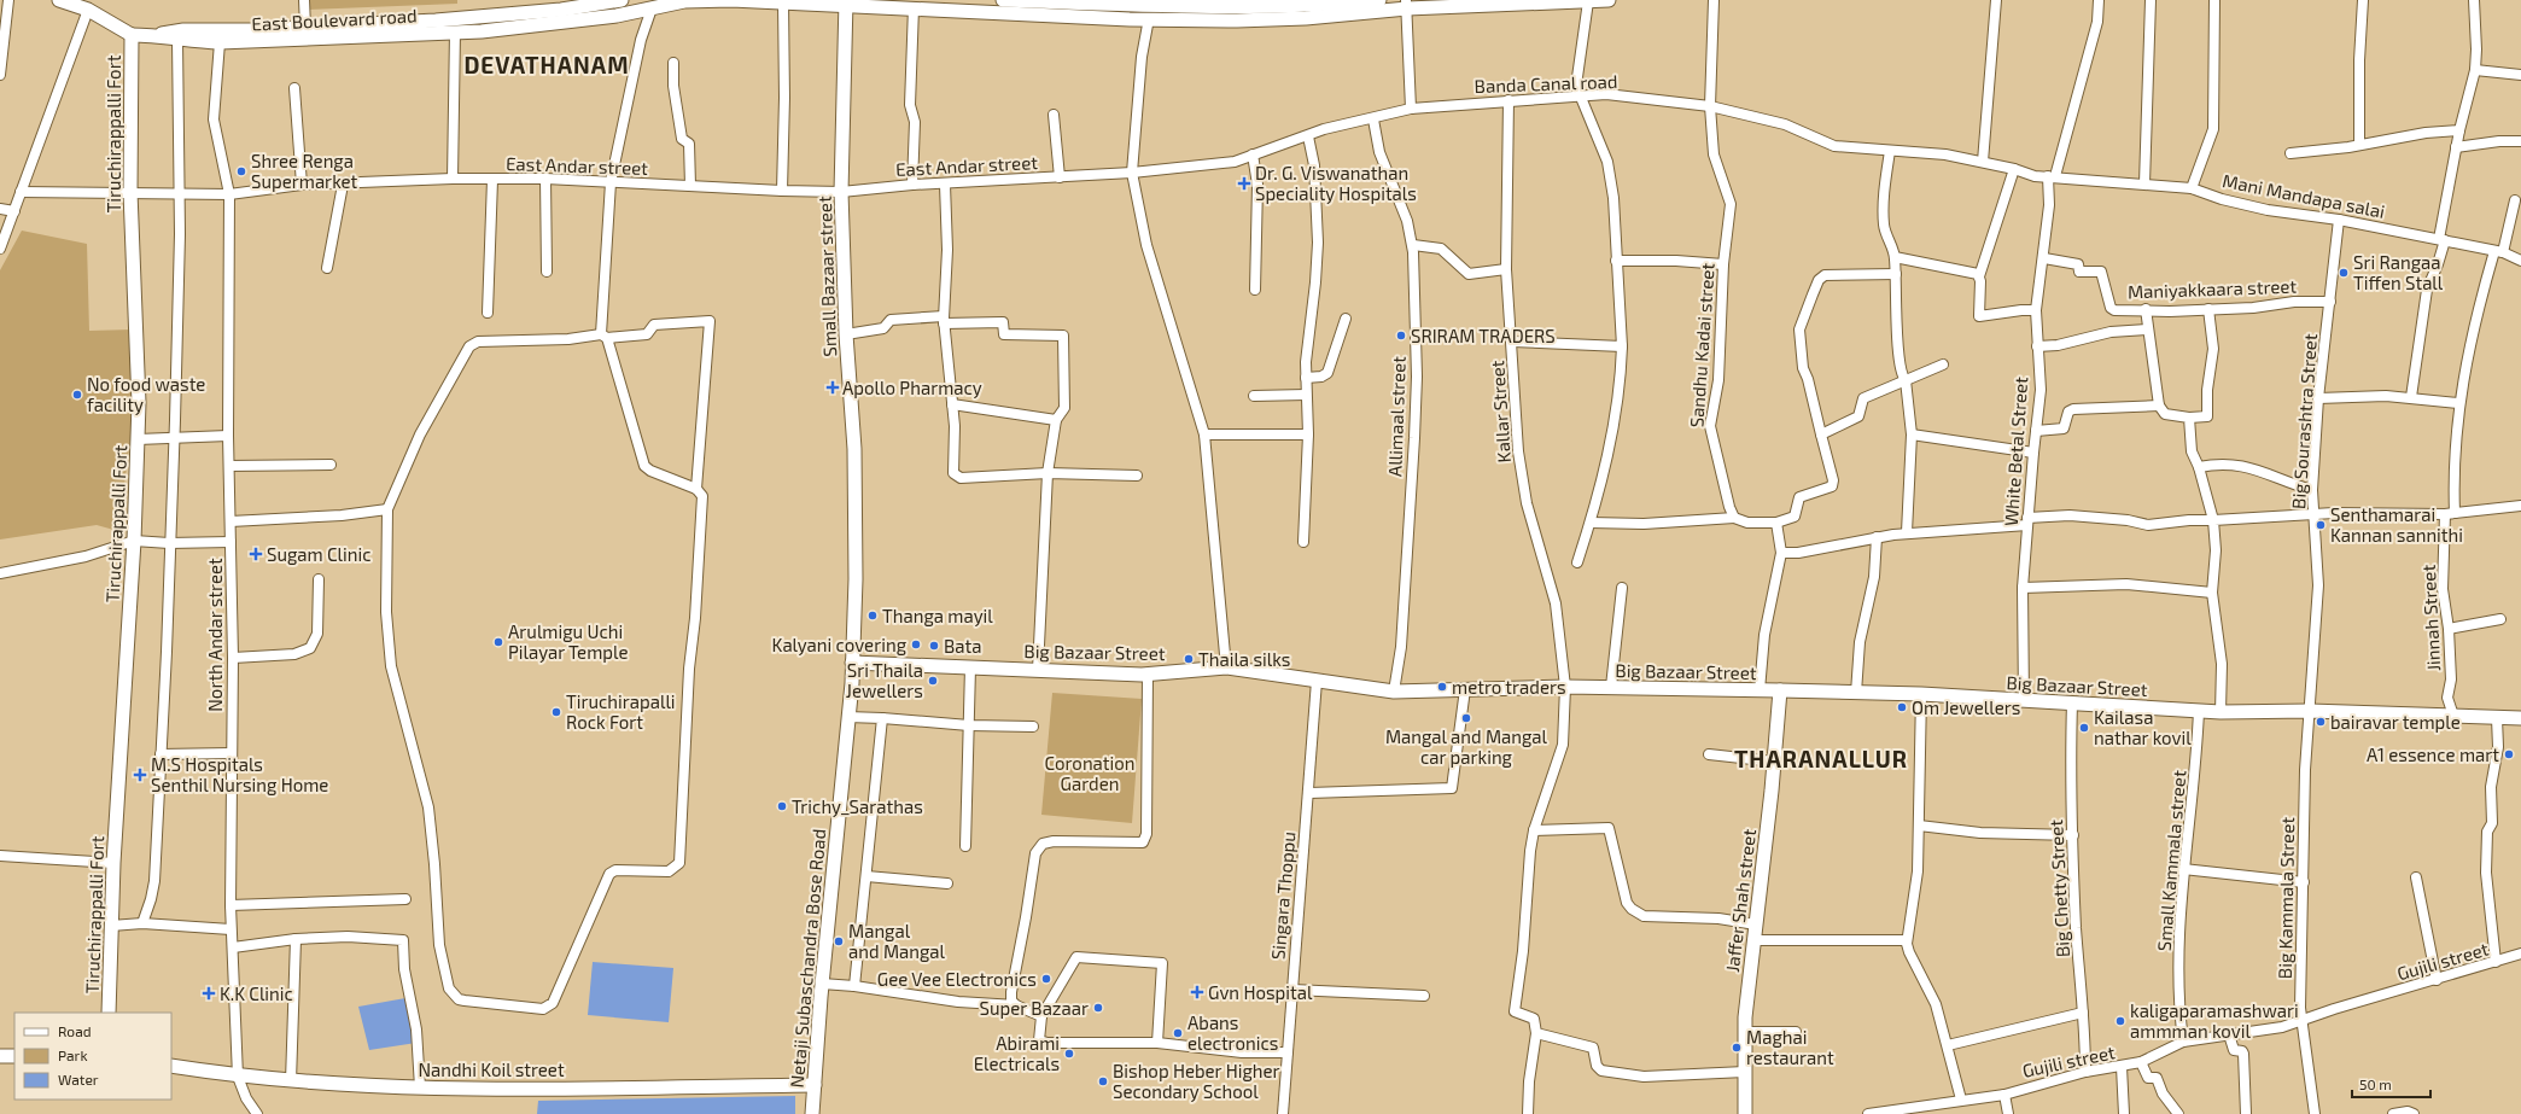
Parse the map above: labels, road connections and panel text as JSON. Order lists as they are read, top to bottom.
{
  "streets": {
    "street": [
      "East Boulevard road",
      "Banda Canal road",
      "Tiruchirappalli Fort",
      "East Andar street",
      "Mani Mandapa salai",
      "Small Bazaar street",
      "Maniyakkaara street",
      "Sandhu Kadai street",
      "Kallar Street",
      "Allimaal street",
      "Big Sourashtra Street",
      "White Betal Street",
      "Jinnah Street",
      "North Andar street",
      "Big Bazaar Street",
      "Small Kammala street",
      "Big Chetty Street",
      "Singara Thoppu",
      "Big Kammala Street",
      "Jaffer Shah street",
      "Netaji Subaschandra Bose Road",
      "Gujili street",
      "Nandhi Koil street"
    ]
  },
  "crossings": [
    ["East Boulevard road", "Tiruchirappalli Fort"],
    ["East Boulevard road", "Small Bazaar street"],
    ["East Boulevard road", "North Andar street"],
    ["Banda Canal road", "East Andar street"],
    ["Banda Canal road", "Mani Mandapa salai"],
    ["Banda Canal road", "Sandhu Kadai street"],
    ["Banda Canal road", "Kallar Street"],
    ["Banda Canal road", "Allimaal street"],
    ["Banda Canal road", "White Betal Street"],
    ["Tiruchirappalli Fort", "East Andar street"],
    ["East Andar street", "Small Bazaar street"],
    ["East Andar street", "North Andar street"],
    ["Mani Mandapa salai", "Big Sourashtra Street"],
    ["Mani Mandapa salai", "White Betal Street"],
    ["Mani Mandapa salai", "Jinnah Street"],
    ["Small Bazaar street", "Big Bazaar Street"],
    ["Small Bazaar street", "Netaji Subaschandra Bose Road"],
    ["Maniyakkaara street", "Big Sourashtra Street"],
    ["Maniyakkaara street", "White Betal Street"],
    ["Kallar Street", "Big Bazaar Street"],
    ["Allimaal street", "Big Bazaar Street"],
    ["Big Sourashtra Street", "Big Bazaar Street"],
    ["Big Sourashtra Street", "Big Kammala Street"],
    ["White Betal Street", "Big Bazaar Street"],
    ["Jinnah Street", "Big Bazaar Street"],
    ["North Andar street", "Nandhi Koil street"],
    ["Big Bazaar Street", "Small Kammala street"],
    ["Big Bazaar Street", "Big Chetty Street"],
    ["Big Bazaar Street", "Singara Thoppu"],
    ["Big Bazaar Street", "Big Kammala Street"],
    ["Big Bazaar Street", "Jaffer Shah street"],
    ["Big Bazaar Street", "Netaji Subaschandra Bose Road"],
    ["Small Kammala street", "Gujili street"],
    ["Big Chetty Street", "Gujili street"],
    ["Big Kammala Street", "Gujili street"],
    ["Netaji Subaschandra Bose Road", "Nandhi Koil street"]
  ],
  "districts": ["DEVATHANAM", "THARANALLUR"],
  "parks": ["Coronation Garden"],
  "places": {
    "other": [
      "Shree Renga Supermarket",
      "Sri Rangaa Tiffen Stall",
      "SRIRAM TRADERS",
      "No food waste facility",
      "Senthamarai Kannan sannithi",
      "Thanga mayil",
      "Arulmigu Uchi Pilayar Temple",
      "Kalyani covering",
      "Bata",
      "Thaila silks",
      "Sri Thaila Jewellers",
      "metro traders",
      "Om Jewellers",
      "Tiruchirapalli Rock Fort",
      "Mangal and Mangal car parking",
      "bairavar temple",
      "Kailasa nathar kovil",
      "A1 essence mart",
      "Trichy_Sarathas",
      "Mangal and Mangal",
      "Gee Vee Electronics",
      "Super Bazaar",
      "kaligaparamashwari ammman kovil",
      "Abans electronics",
      "Maghai restaurant",
      "Abirami Electricals",
      "Bishop Heber Higher Secondary School"
    ],
    "health": [
      "Dr. G. Viswanathan Speciality Hospitals",
      "Apollo Pharmacy",
      "Sugam Clinic",
      "M.S Hospitals Senthil Nursing Home",
      "Gvn Hospital",
      "K.K Clinic"
    ]
  },
  "legend": ["Road", "Park", "Water"],
  "scale_bar": "50 m"
}
